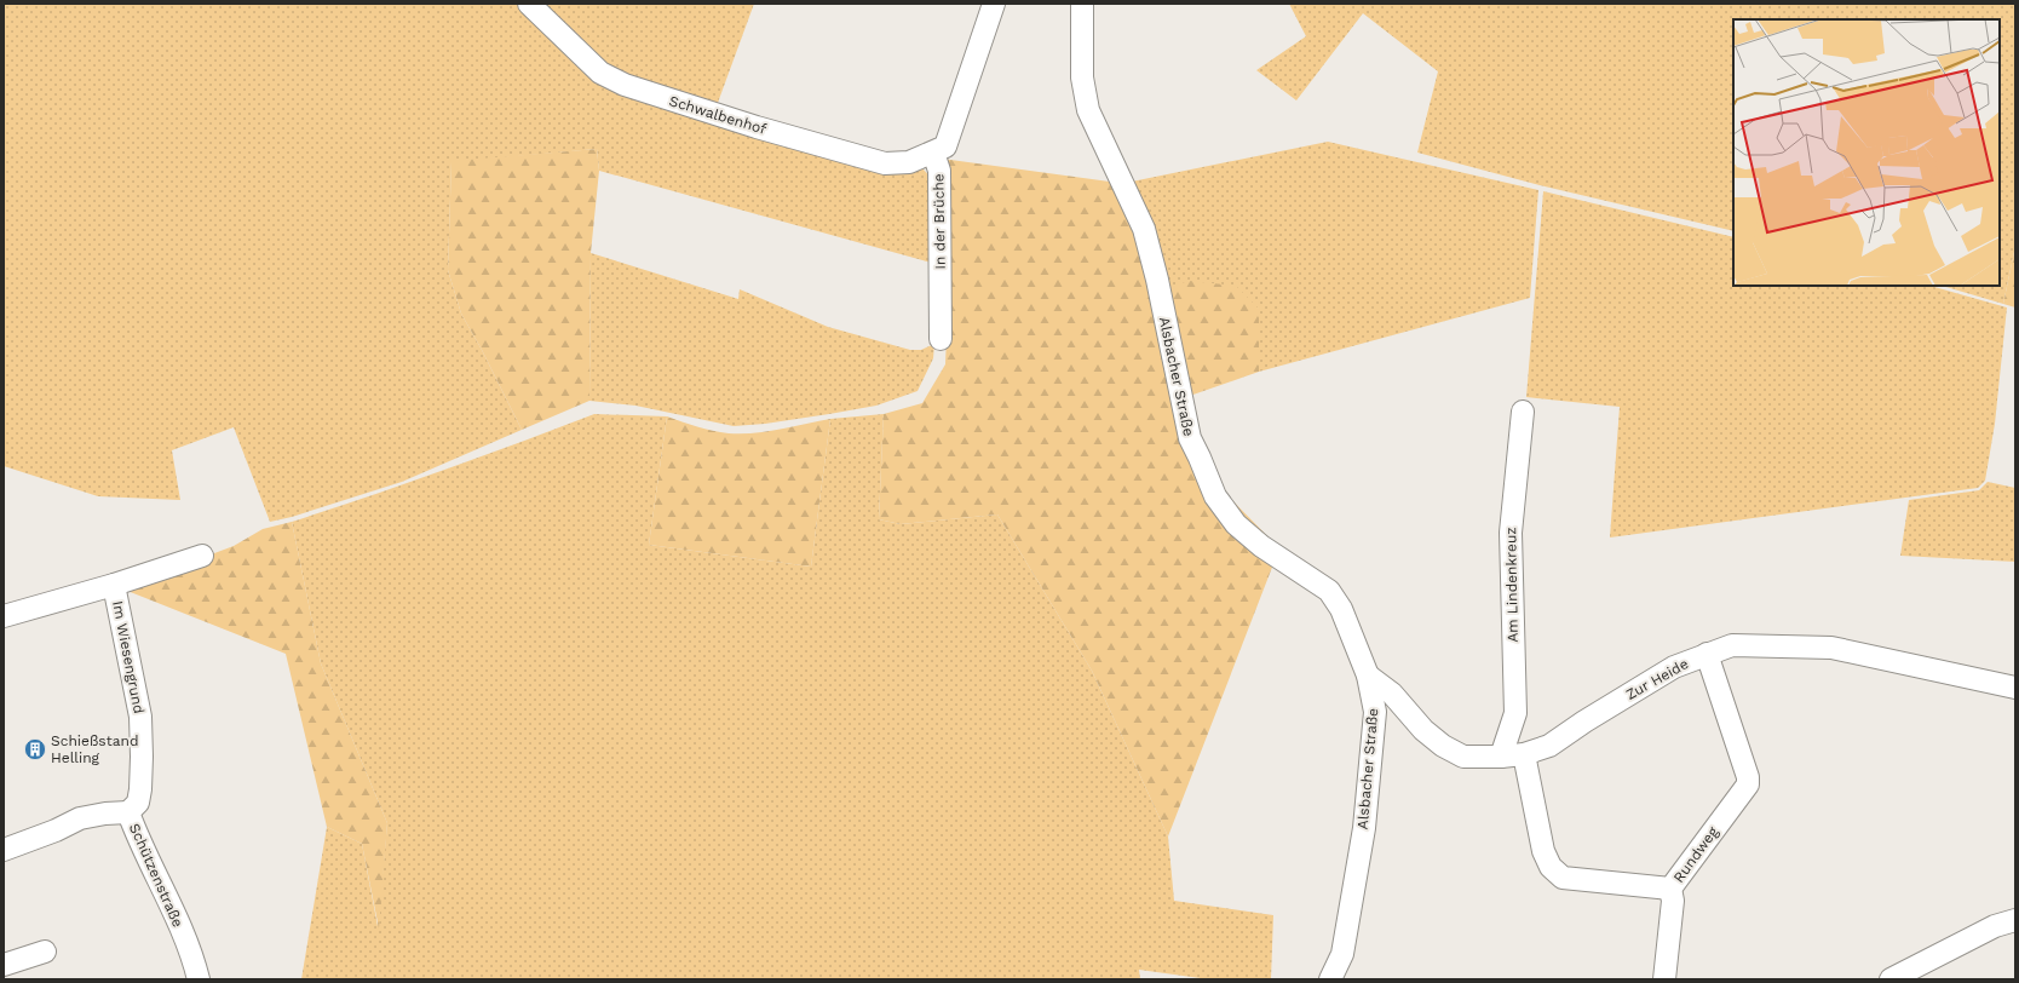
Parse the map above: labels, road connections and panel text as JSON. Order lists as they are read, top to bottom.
{
  "streets": {
    "street": [
      "Schwalbenhof",
      "In der Brüche",
      "Alsbacher Straße",
      "Am Lindenkreuz",
      "Im Wiesengrund",
      "Zur Heide",
      "Rundweg",
      "Schützenstraße"
    ]
  },
  "crossings": [
    ["Schwalbenhof", "In der Brüche"],
    ["Alsbacher Straße", "Zur Heide"],
    ["Am Lindenkreuz", "Zur Heide"],
    ["Im Wiesengrund", "Schützenstraße"],
    ["Zur Heide", "Rundweg"]
  ],
  "places": {
    "building": ["Schießstand Helling"]
  }
}
